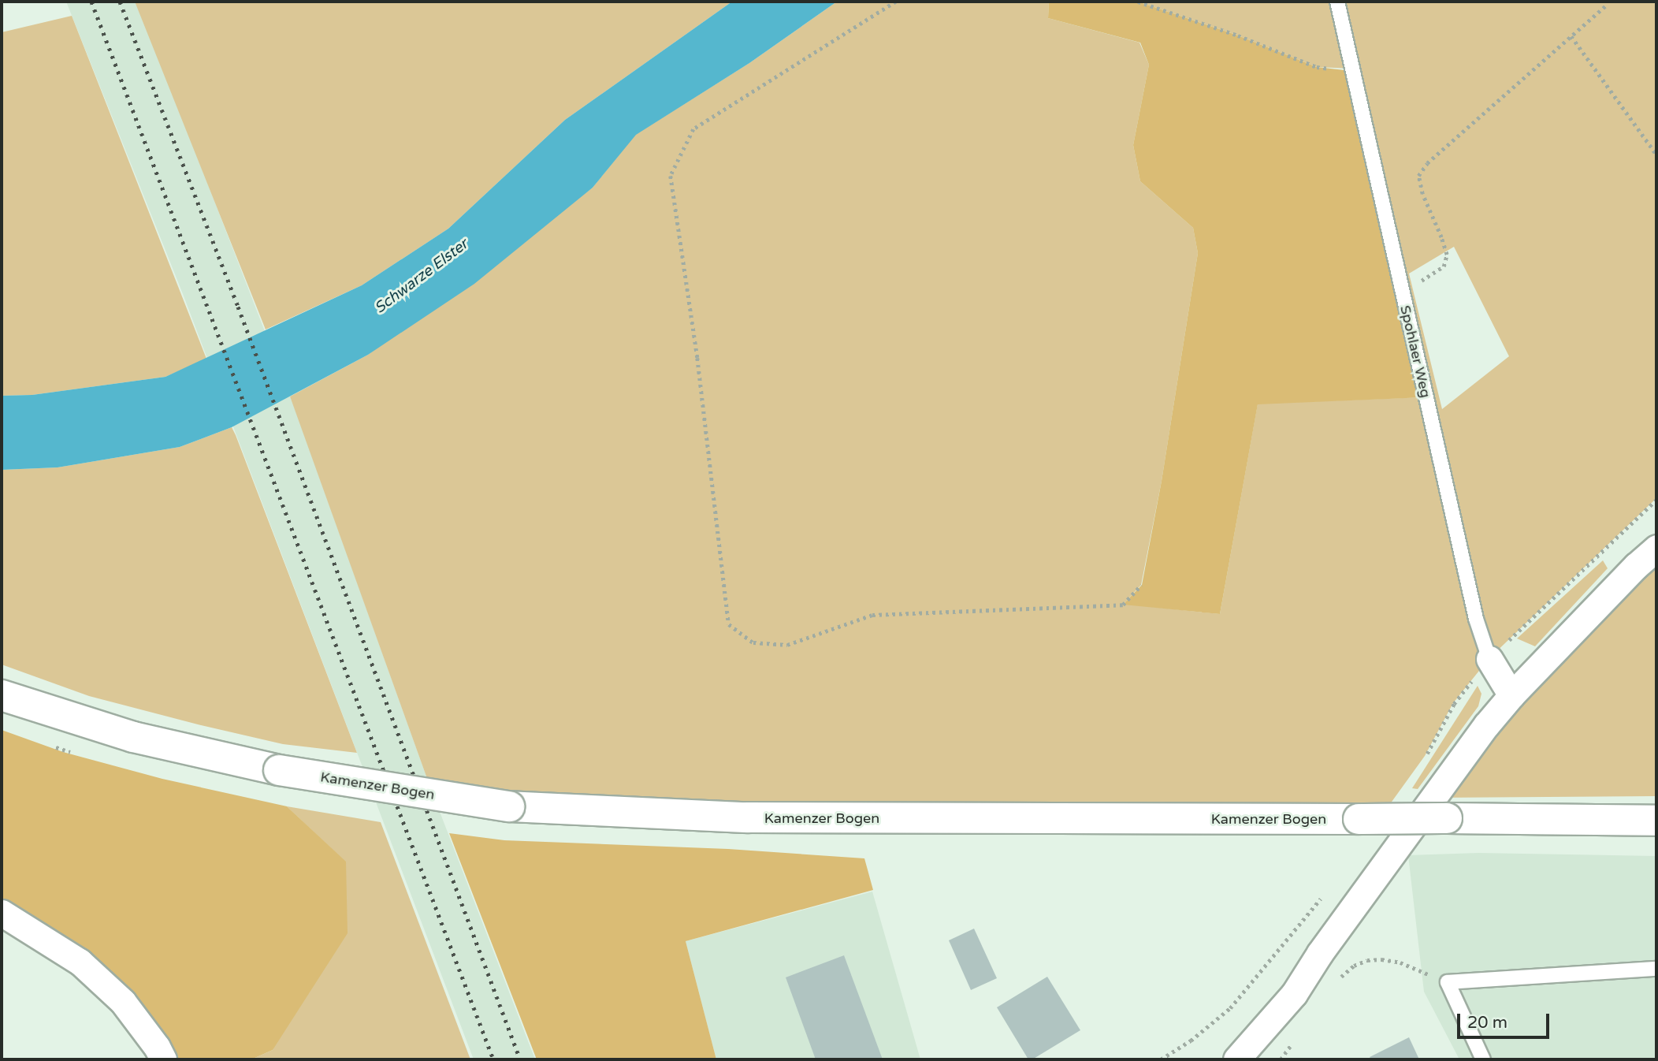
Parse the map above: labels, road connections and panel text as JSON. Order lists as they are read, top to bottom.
{
  "streets": {
    "main road": ["Kamenzer Bogen"],
    "street": ["Spohlaer Weg"]
  },
  "water": ["Schwarze Elster"],
  "scale_bar": "20 m"
}
